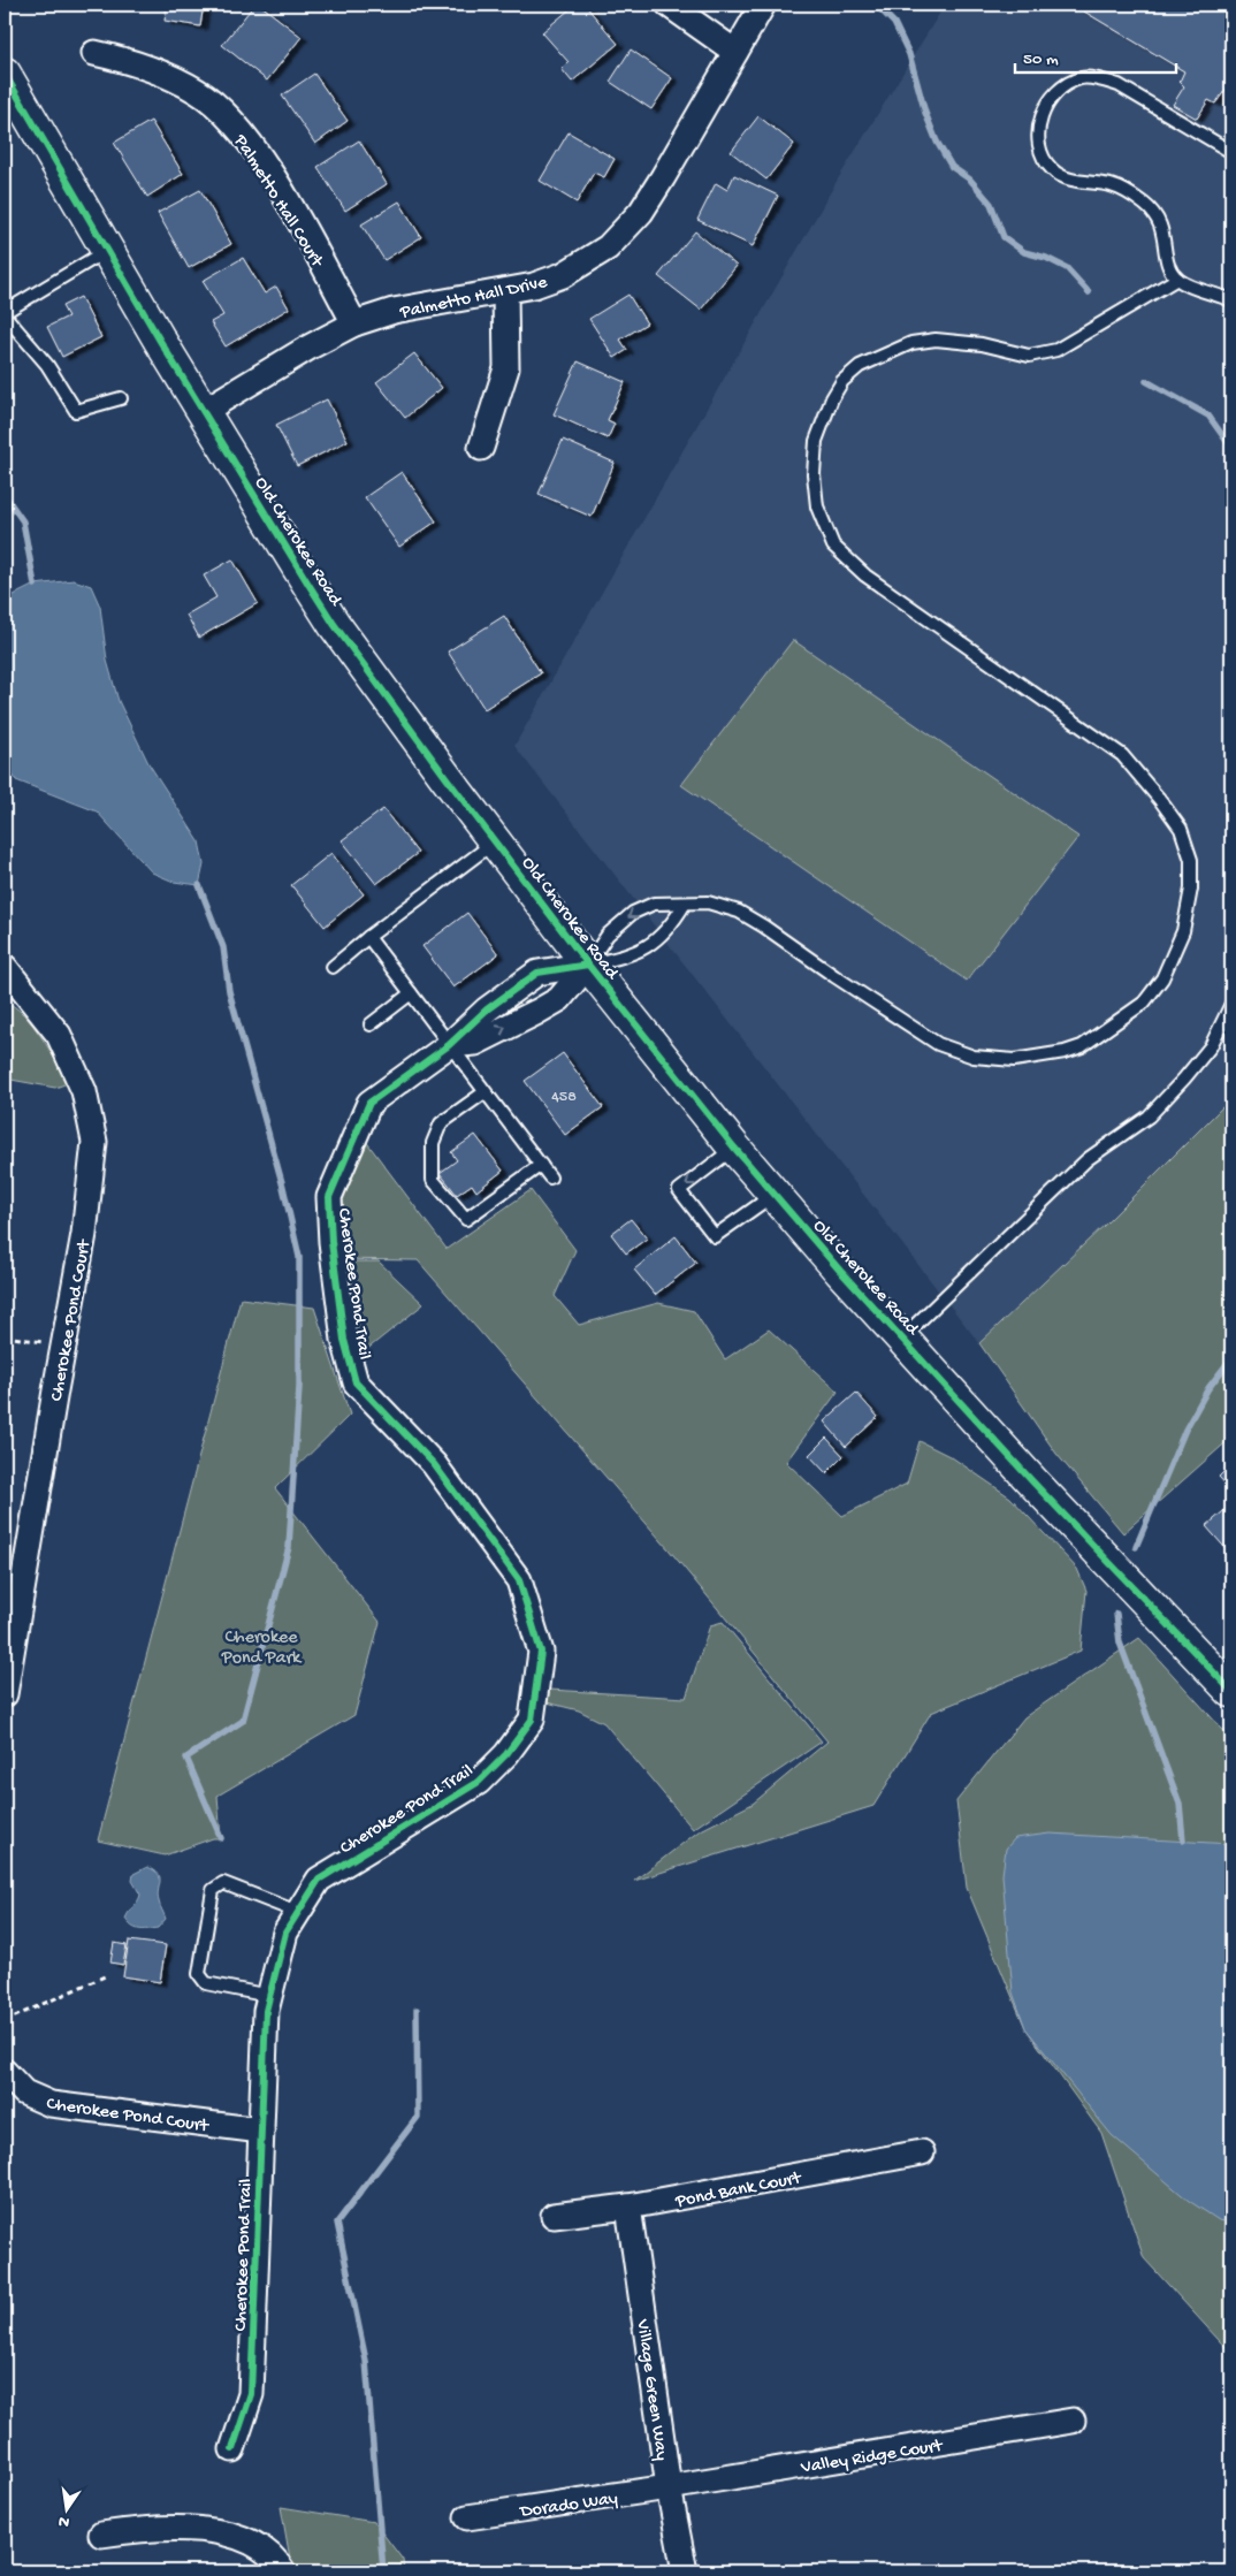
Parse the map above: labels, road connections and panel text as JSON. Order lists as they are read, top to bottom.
{
  "streets": {
    "street": [
      "Palmetto Hall Court",
      "Palmetto Hall Drive",
      "Old Cherokee Road",
      "Cherokee Pond Trail",
      "Cherokee Pond Court",
      "Pond Bank Court",
      "Village Green Way",
      "Valley Ridge Court",
      "Dorado Way"
    ]
  },
  "crossings": [
    ["Palmetto Hall Court", "Palmetto Hall Drive"],
    ["Palmetto Hall Drive", "Old Cherokee Road"],
    ["Old Cherokee Road", "Cherokee Pond Trail"],
    ["Cherokee Pond Trail", "Cherokee Pond Court"],
    ["Pond Bank Court", "Village Green Way"],
    ["Village Green Way", "Valley Ridge Court"],
    ["Village Green Way", "Dorado Way"],
    ["Valley Ridge Court", "Dorado Way"]
  ],
  "parks": ["Cherokee Pond Park"],
  "house_numbers": ["458"],
  "scale_bar": "50 m",
  "north": "bottom"
}
